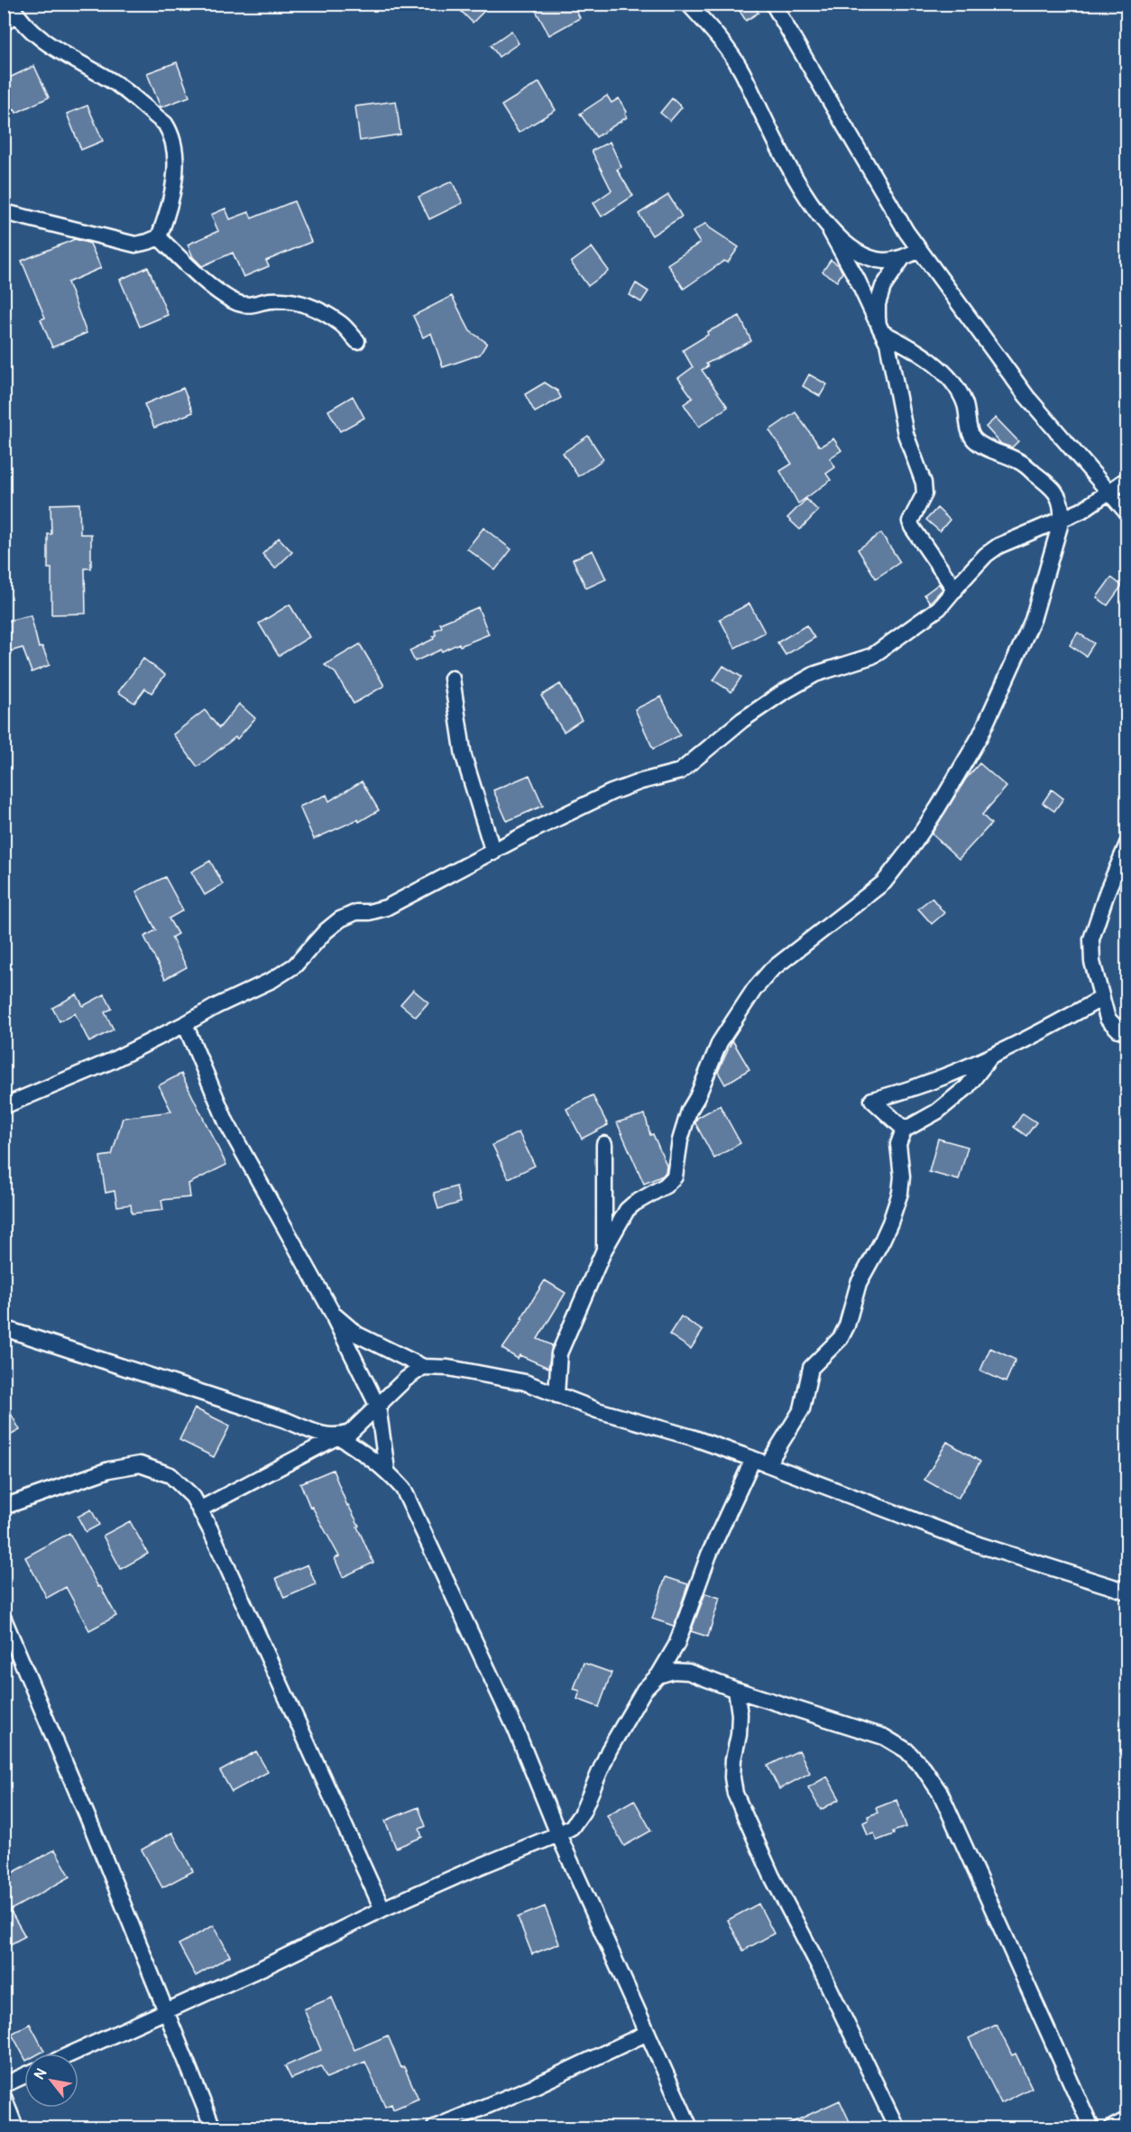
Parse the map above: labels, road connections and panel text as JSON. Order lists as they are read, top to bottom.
{
  "north": "top left"
}
